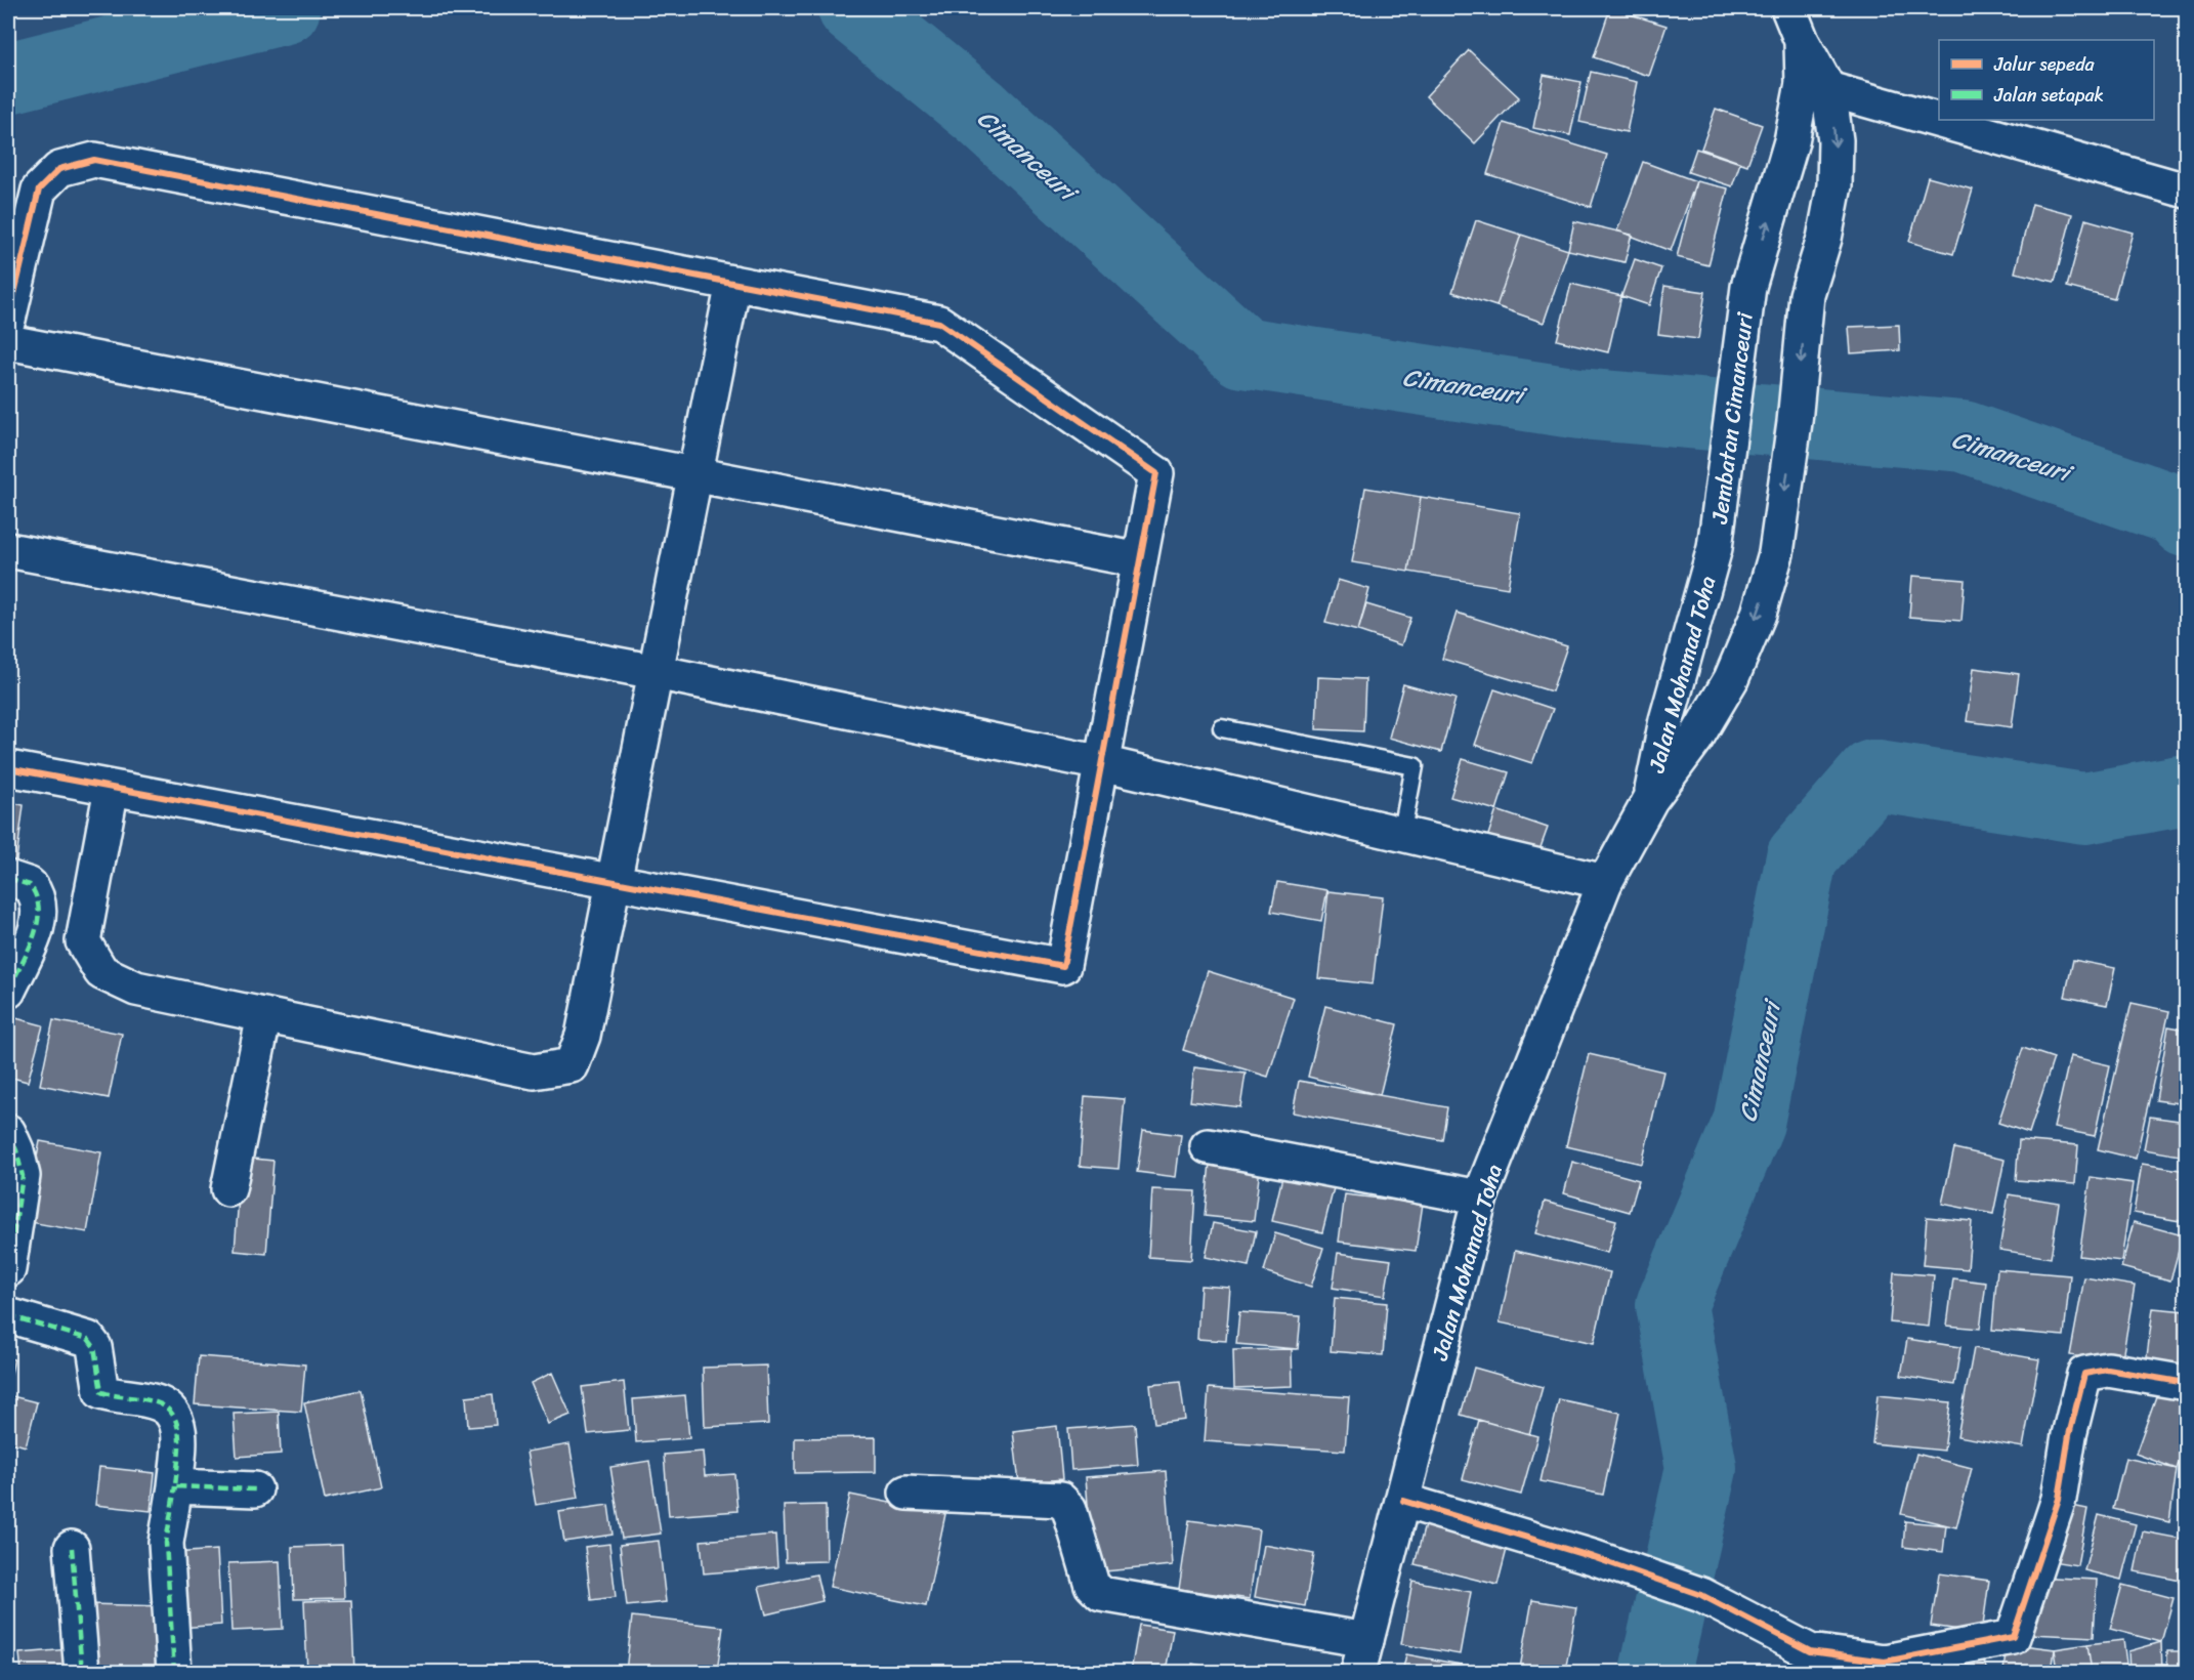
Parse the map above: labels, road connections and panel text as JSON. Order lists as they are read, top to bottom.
{
  "streets": {
    "street": ["Jembatan Cimanceuri", "Jalan Mohamad Toha"]
  },
  "crossings": [
    ["Jembatan Cimanceuri", "Jalan Mohamad Toha"]
  ],
  "one_way": ["Jembatan Cimanceuri"],
  "water": ["Cimanceuri"],
  "legend": ["Jalur sepeda", "Jalan setapak"]
}
